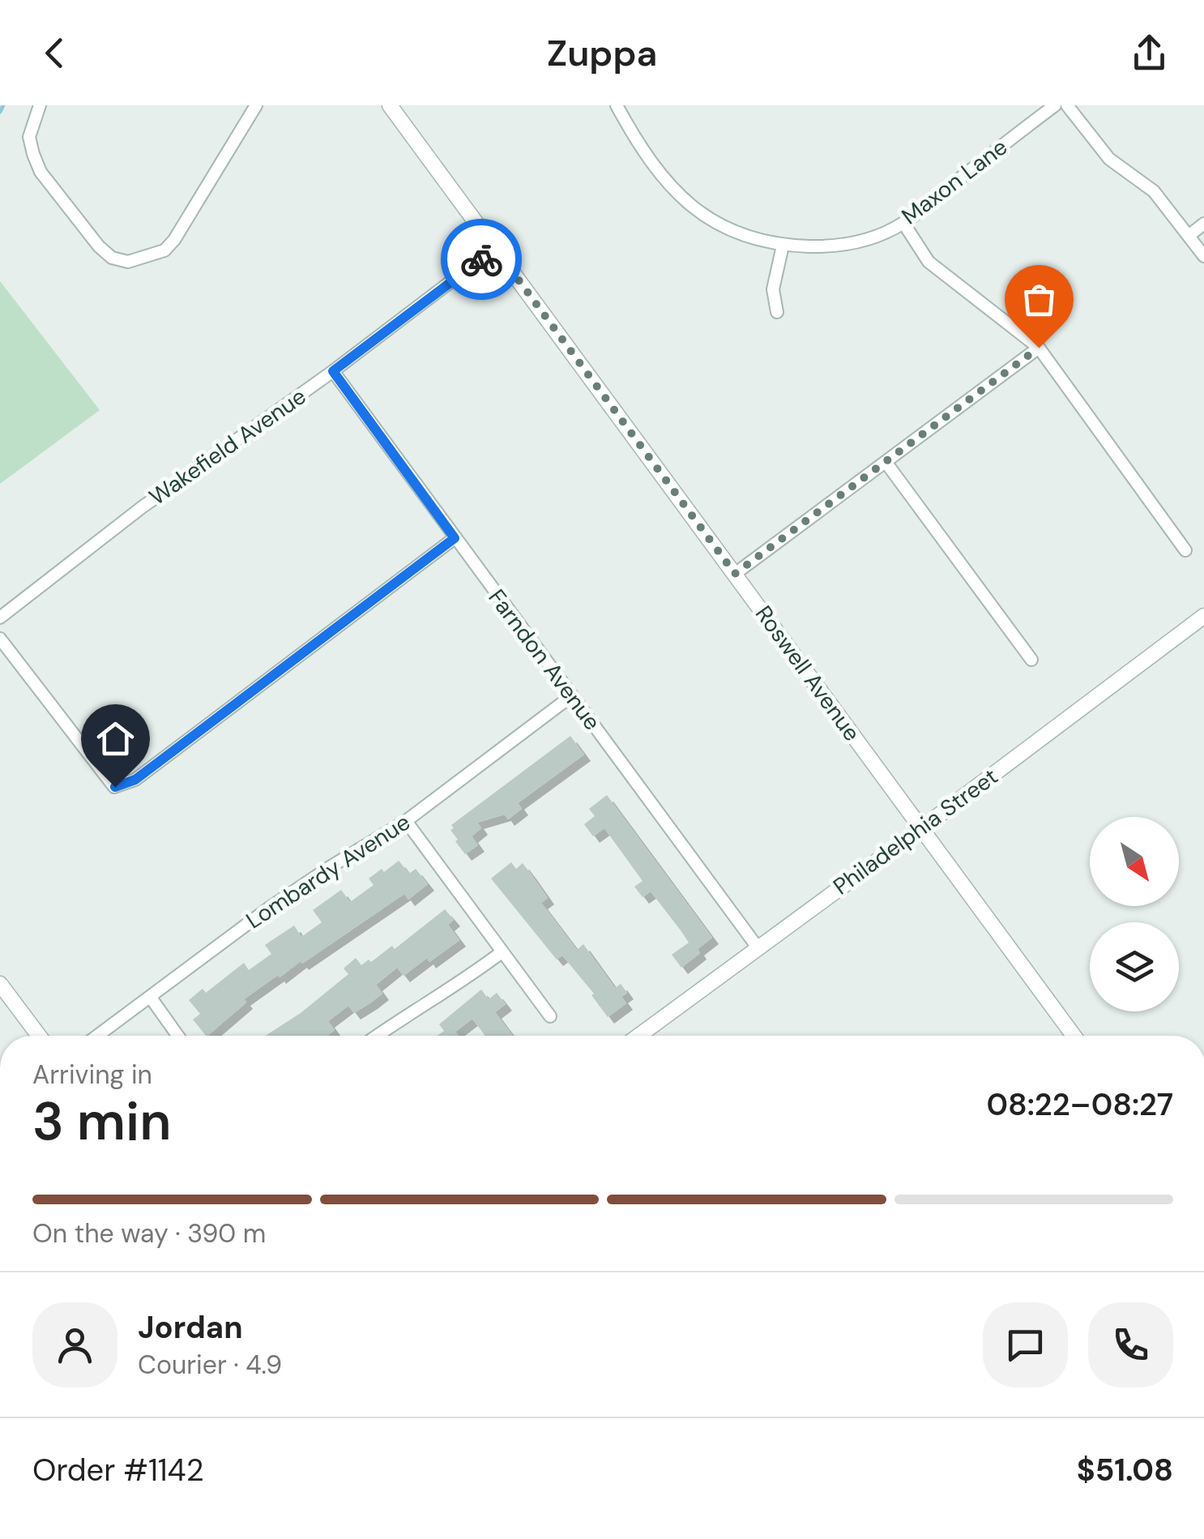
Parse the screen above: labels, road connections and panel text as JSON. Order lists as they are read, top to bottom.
{
  "streets": {
    "street": [
      "Maxon Lane",
      "Wakefield Avenue",
      "Farndon Avenue",
      "Roswell Avenue",
      "Philadelphia Street",
      "Lombardy Avenue"
    ]
  },
  "crossings": [
    ["Wakefield Avenue", "Farndon Avenue"],
    ["Wakefield Avenue", "Roswell Avenue"],
    ["Farndon Avenue", "Philadelphia Street"],
    ["Farndon Avenue", "Lombardy Avenue"],
    ["Roswell Avenue", "Philadelphia Street"]
  ],
  "north": "bottom right",
  "page": {
    "header": "Zuppa",
    "heading": ["3 min", "Arriving in", "08:22–08:27"],
    "panel": [
      "Jordan",
      "Courier · 4.9",
      "Order #1142",
      "$51.08"
    ],
    "bar": "On the way · 390 m"
  }
}
